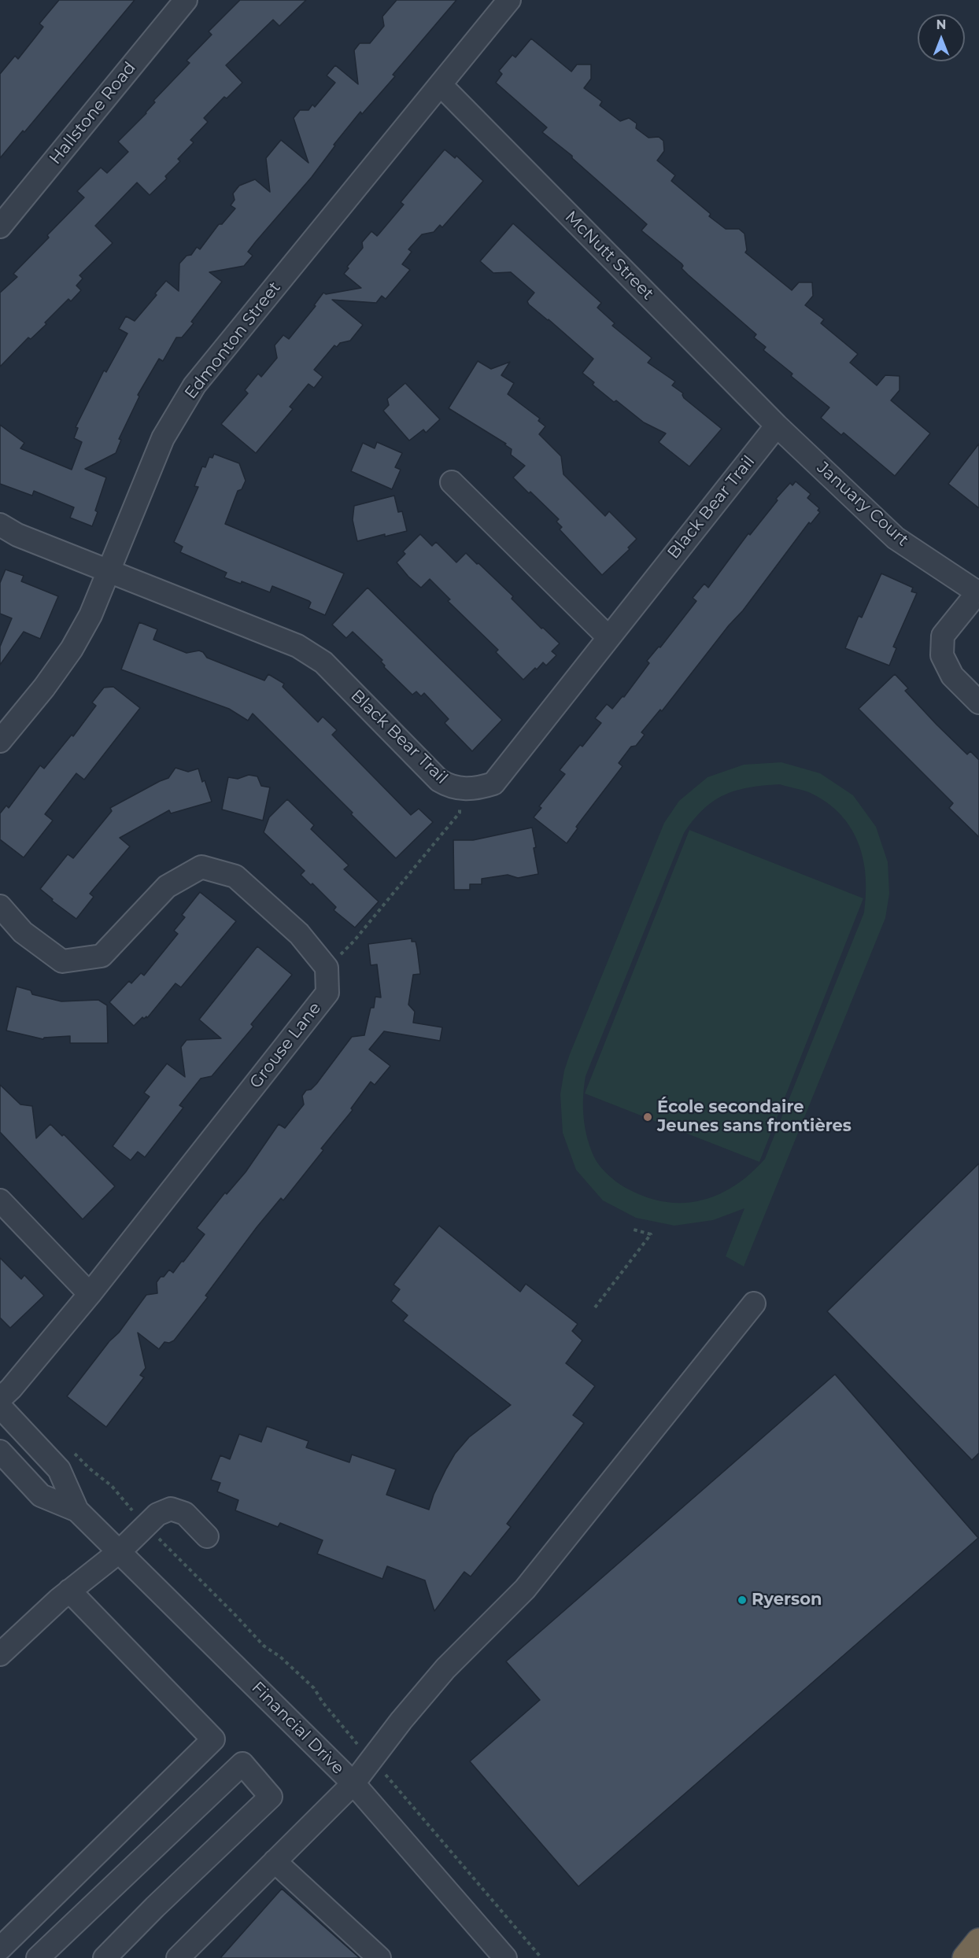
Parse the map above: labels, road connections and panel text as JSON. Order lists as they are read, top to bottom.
{
  "streets": {
    "street": [
      "Hallstone Road",
      "McNutt Street",
      "Edmonton Street",
      "January Court",
      "Black Bear Trail",
      "Grouse Lane",
      "Financial Drive"
    ]
  },
  "crossings": [
    ["McNutt Street", "Edmonton Street"],
    ["McNutt Street", "January Court"],
    ["McNutt Street", "Black Bear Trail"],
    ["Edmonton Street", "Black Bear Trail"],
    ["January Court", "Black Bear Trail"]
  ],
  "places": ["École secondaire Jeunes sans frontières", "Ryerson"],
  "north": "top"
}
